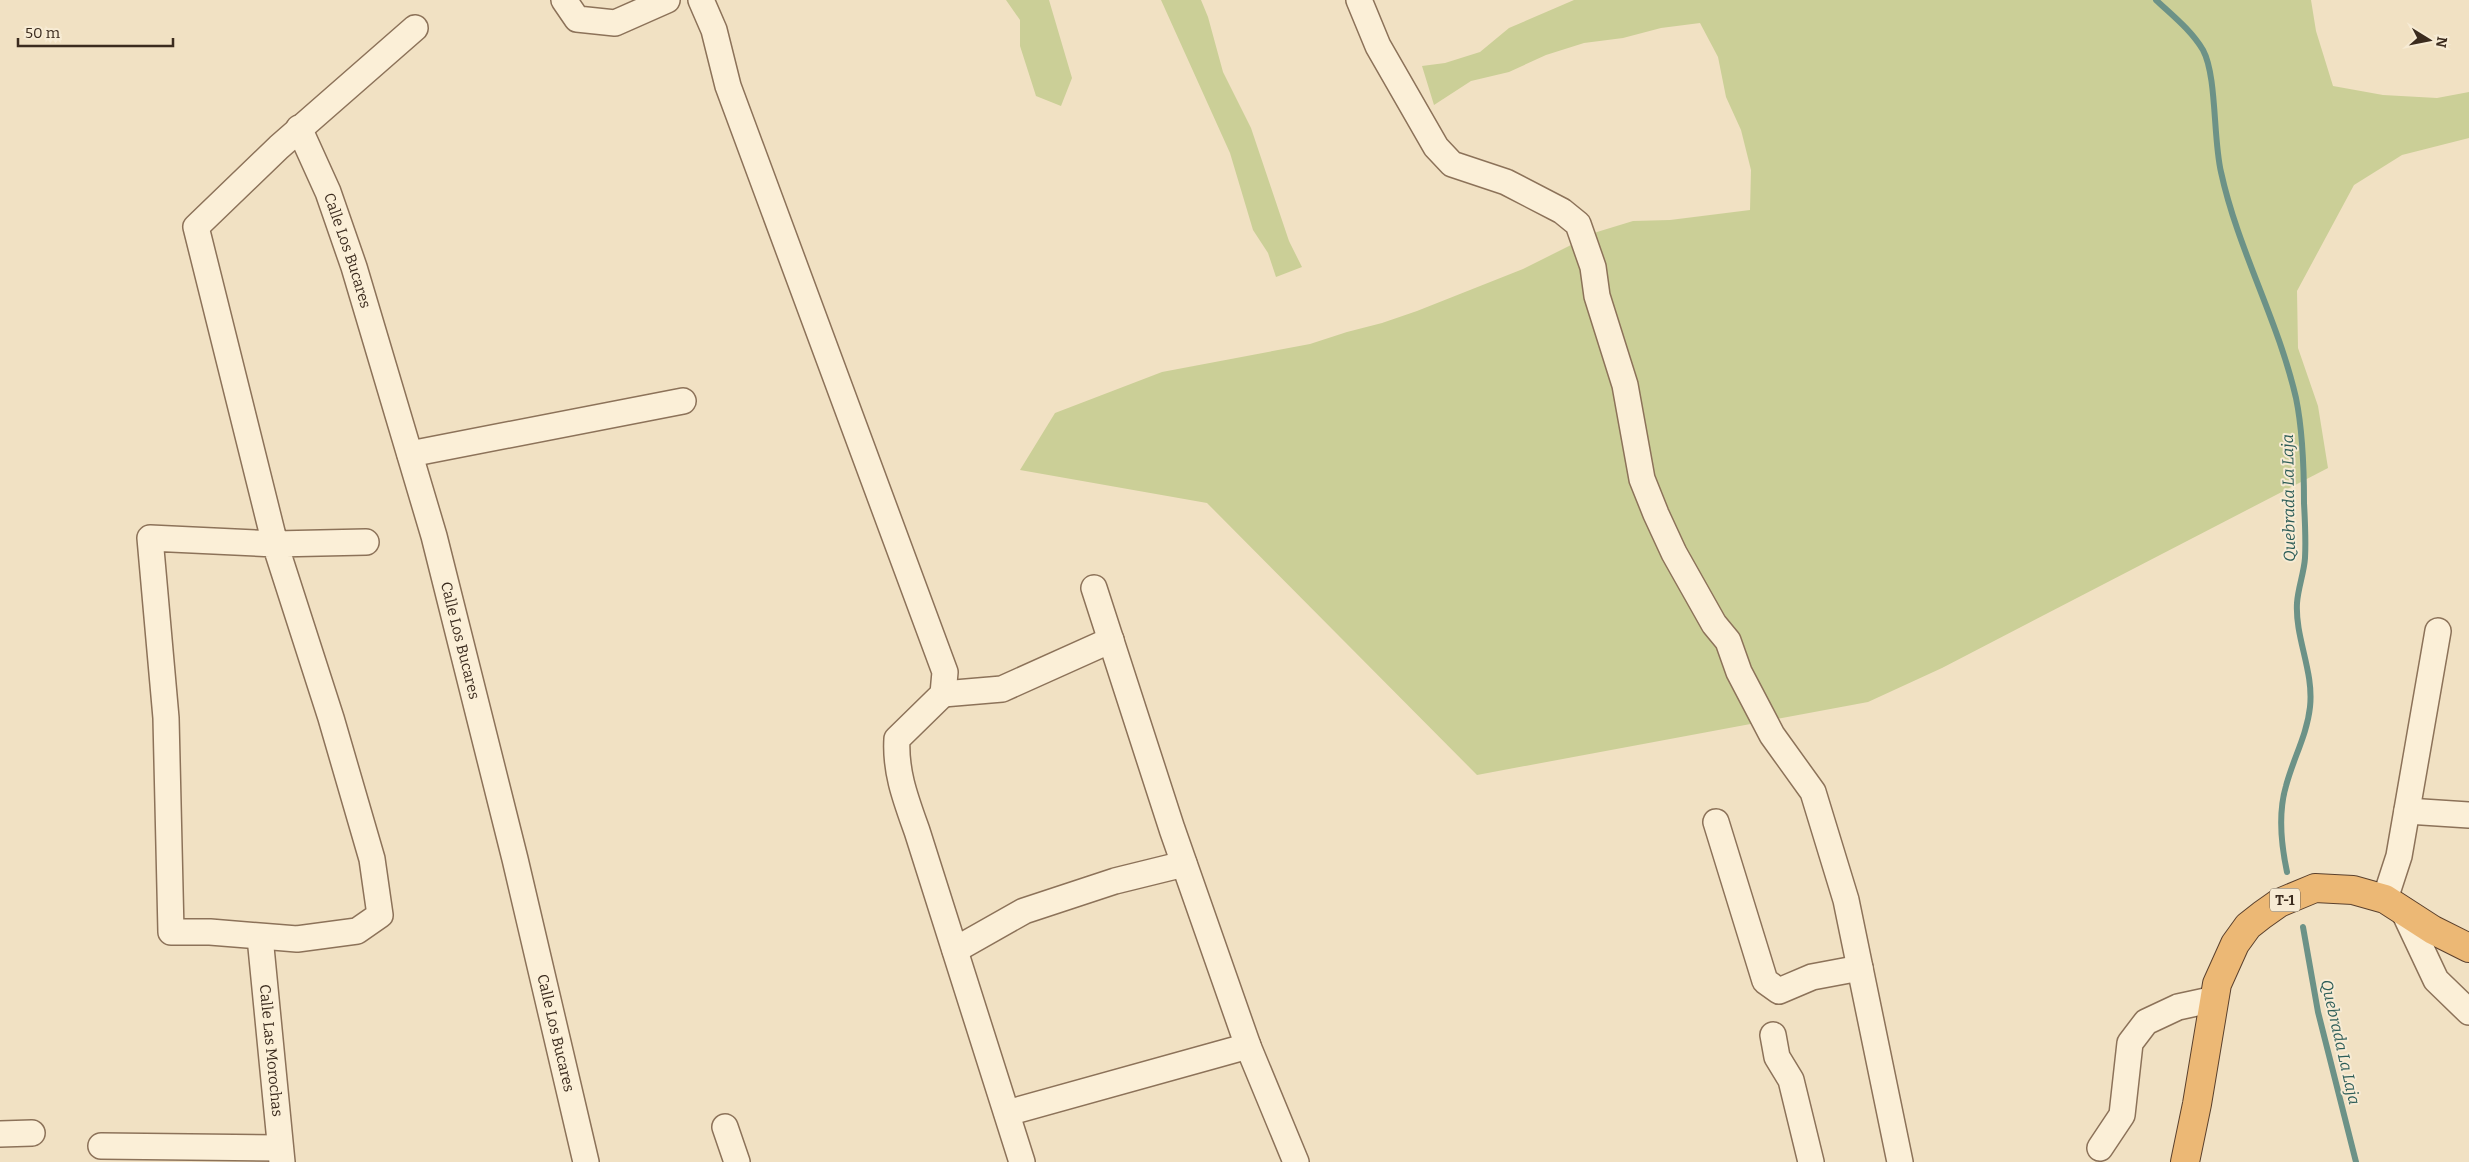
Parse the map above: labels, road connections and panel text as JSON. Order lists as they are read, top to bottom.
{
  "streets": {
    "highway": ["T-1"],
    "street": ["Calle Los Bucares", "Calle Las Morochas"]
  },
  "water": ["Quebrada La Laja"],
  "scale_bar": "50 m",
  "north": "right"
}
